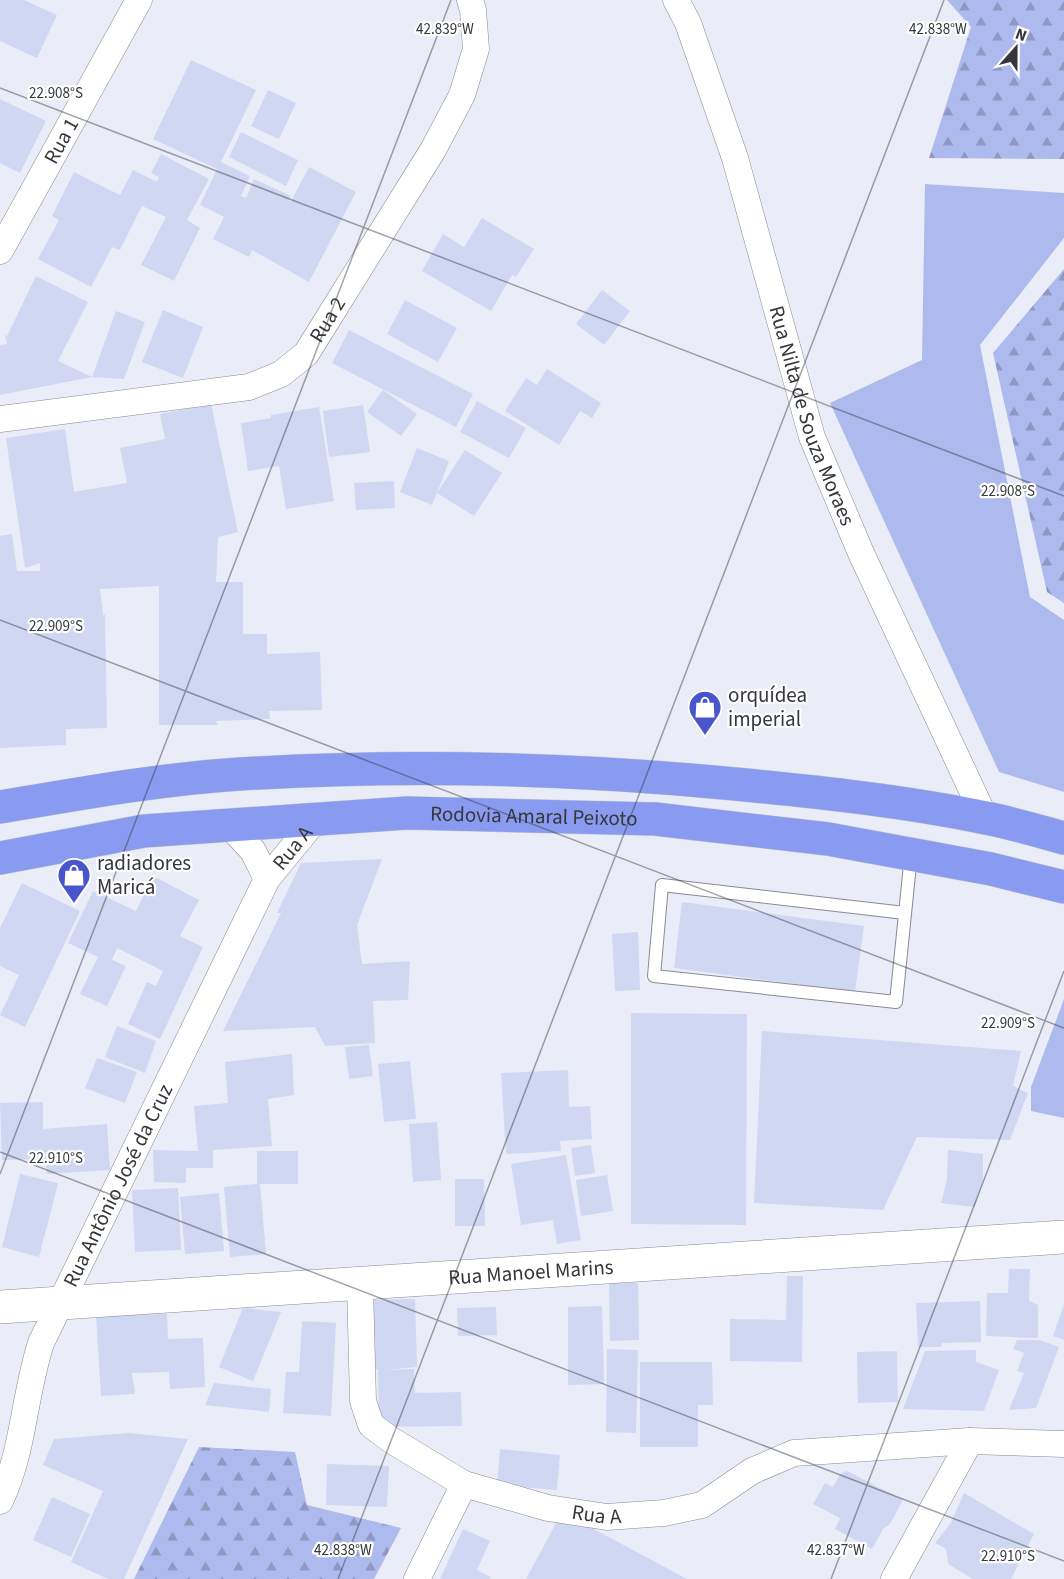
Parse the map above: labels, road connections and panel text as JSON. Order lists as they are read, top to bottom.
{
  "streets": {
    "highway": ["Rodovia Amaral Peixoto"],
    "main road": ["Rua Manoel Marins"],
    "street": [
      "Rua 1",
      "Rua 2",
      "Rua Nilta de Souza Moraes",
      "Rua A",
      "Rua Antônio José da Cruz"
    ]
  },
  "crossings": [
    ["Rua Nilta de Souza Moraes", "Rodovia Amaral Peixoto"],
    ["Rodovia Amaral Peixoto", "Rua A"],
    ["Rua A", "Rua Antônio José da Cruz"],
    ["Rua A", "Rua Manoel Marins"],
    ["Rua Antônio José da Cruz", "Rua Manoel Marins"]
  ],
  "places": {
    "shop": ["orquídea imperial", "radiadores Maricá"]
  },
  "north": "top",
  "coordinates": [
    "42.839°W",
    "42.838°W",
    "22.908°S",
    "22.909°S",
    "22.910°S",
    "42.837°W"
  ]
}
